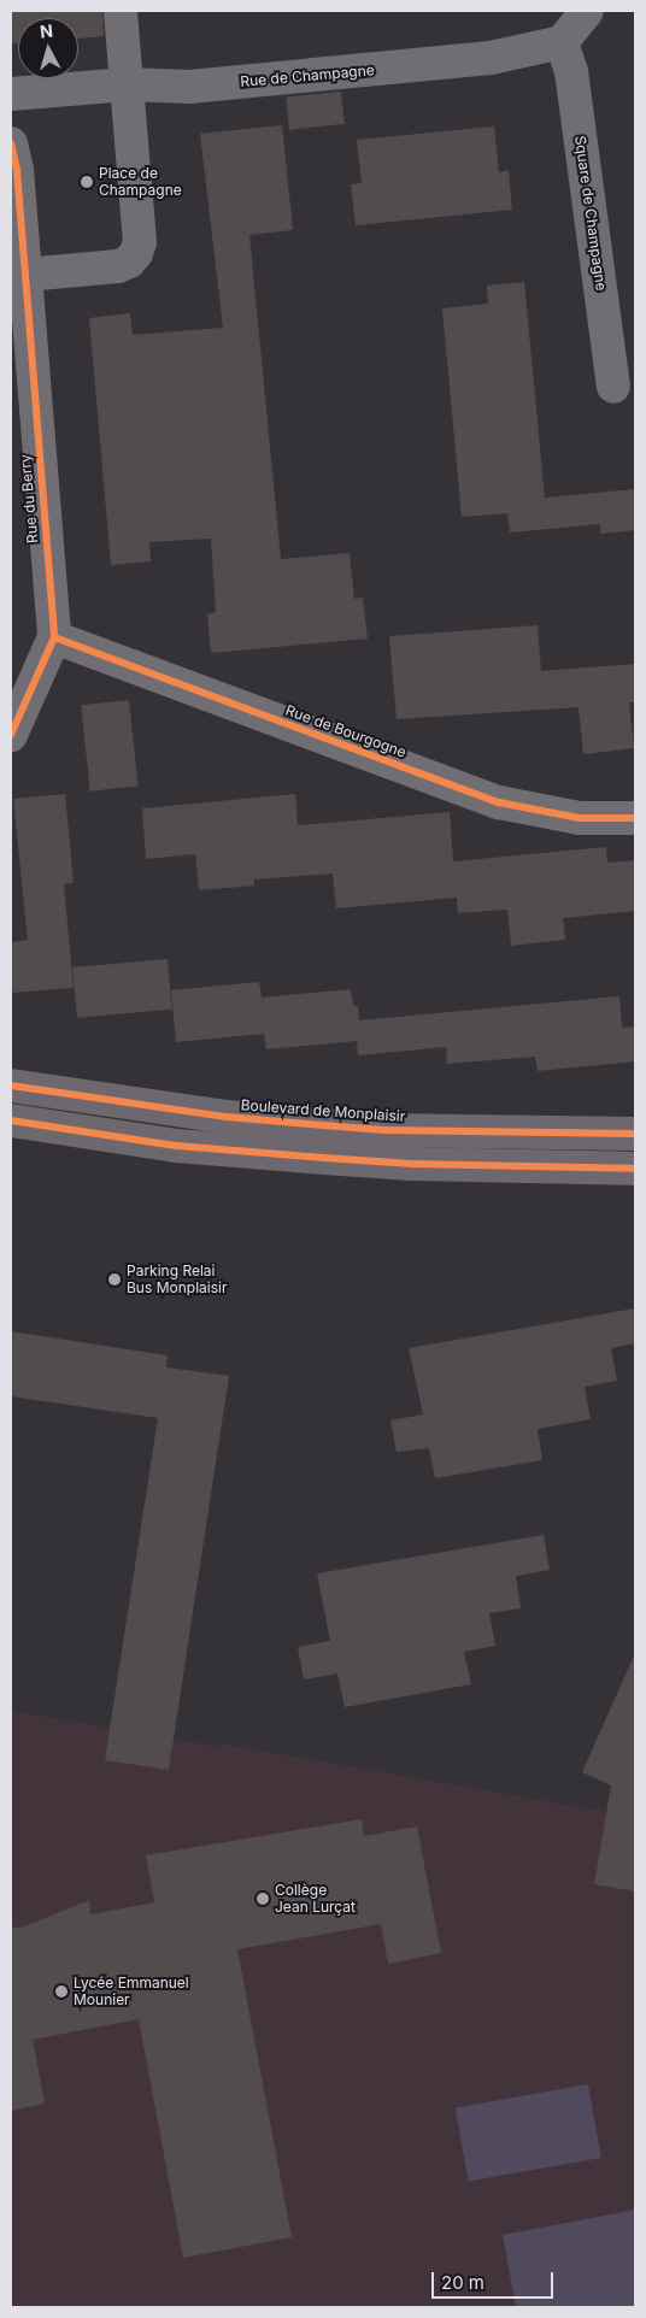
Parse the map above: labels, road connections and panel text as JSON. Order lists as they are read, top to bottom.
{
  "streets": {
    "main road": ["Boulevard de Monplaisir"],
    "street": [
      "Rue de Champagne",
      "Square de Champagne",
      "Rue du Berry",
      "Rue de Bourgogne"
    ]
  },
  "crossings": [
    ["Rue de Champagne", "Square de Champagne"],
    ["Rue du Berry", "Rue de Bourgogne"]
  ],
  "places": [
    "Place de Champagne",
    "Parking Relai Bus Monplaisir",
    "Collège Jean Lurçat",
    "Lycée Emmanuel Mounier"
  ],
  "scale_bar": "20 m",
  "north": "top"
}
